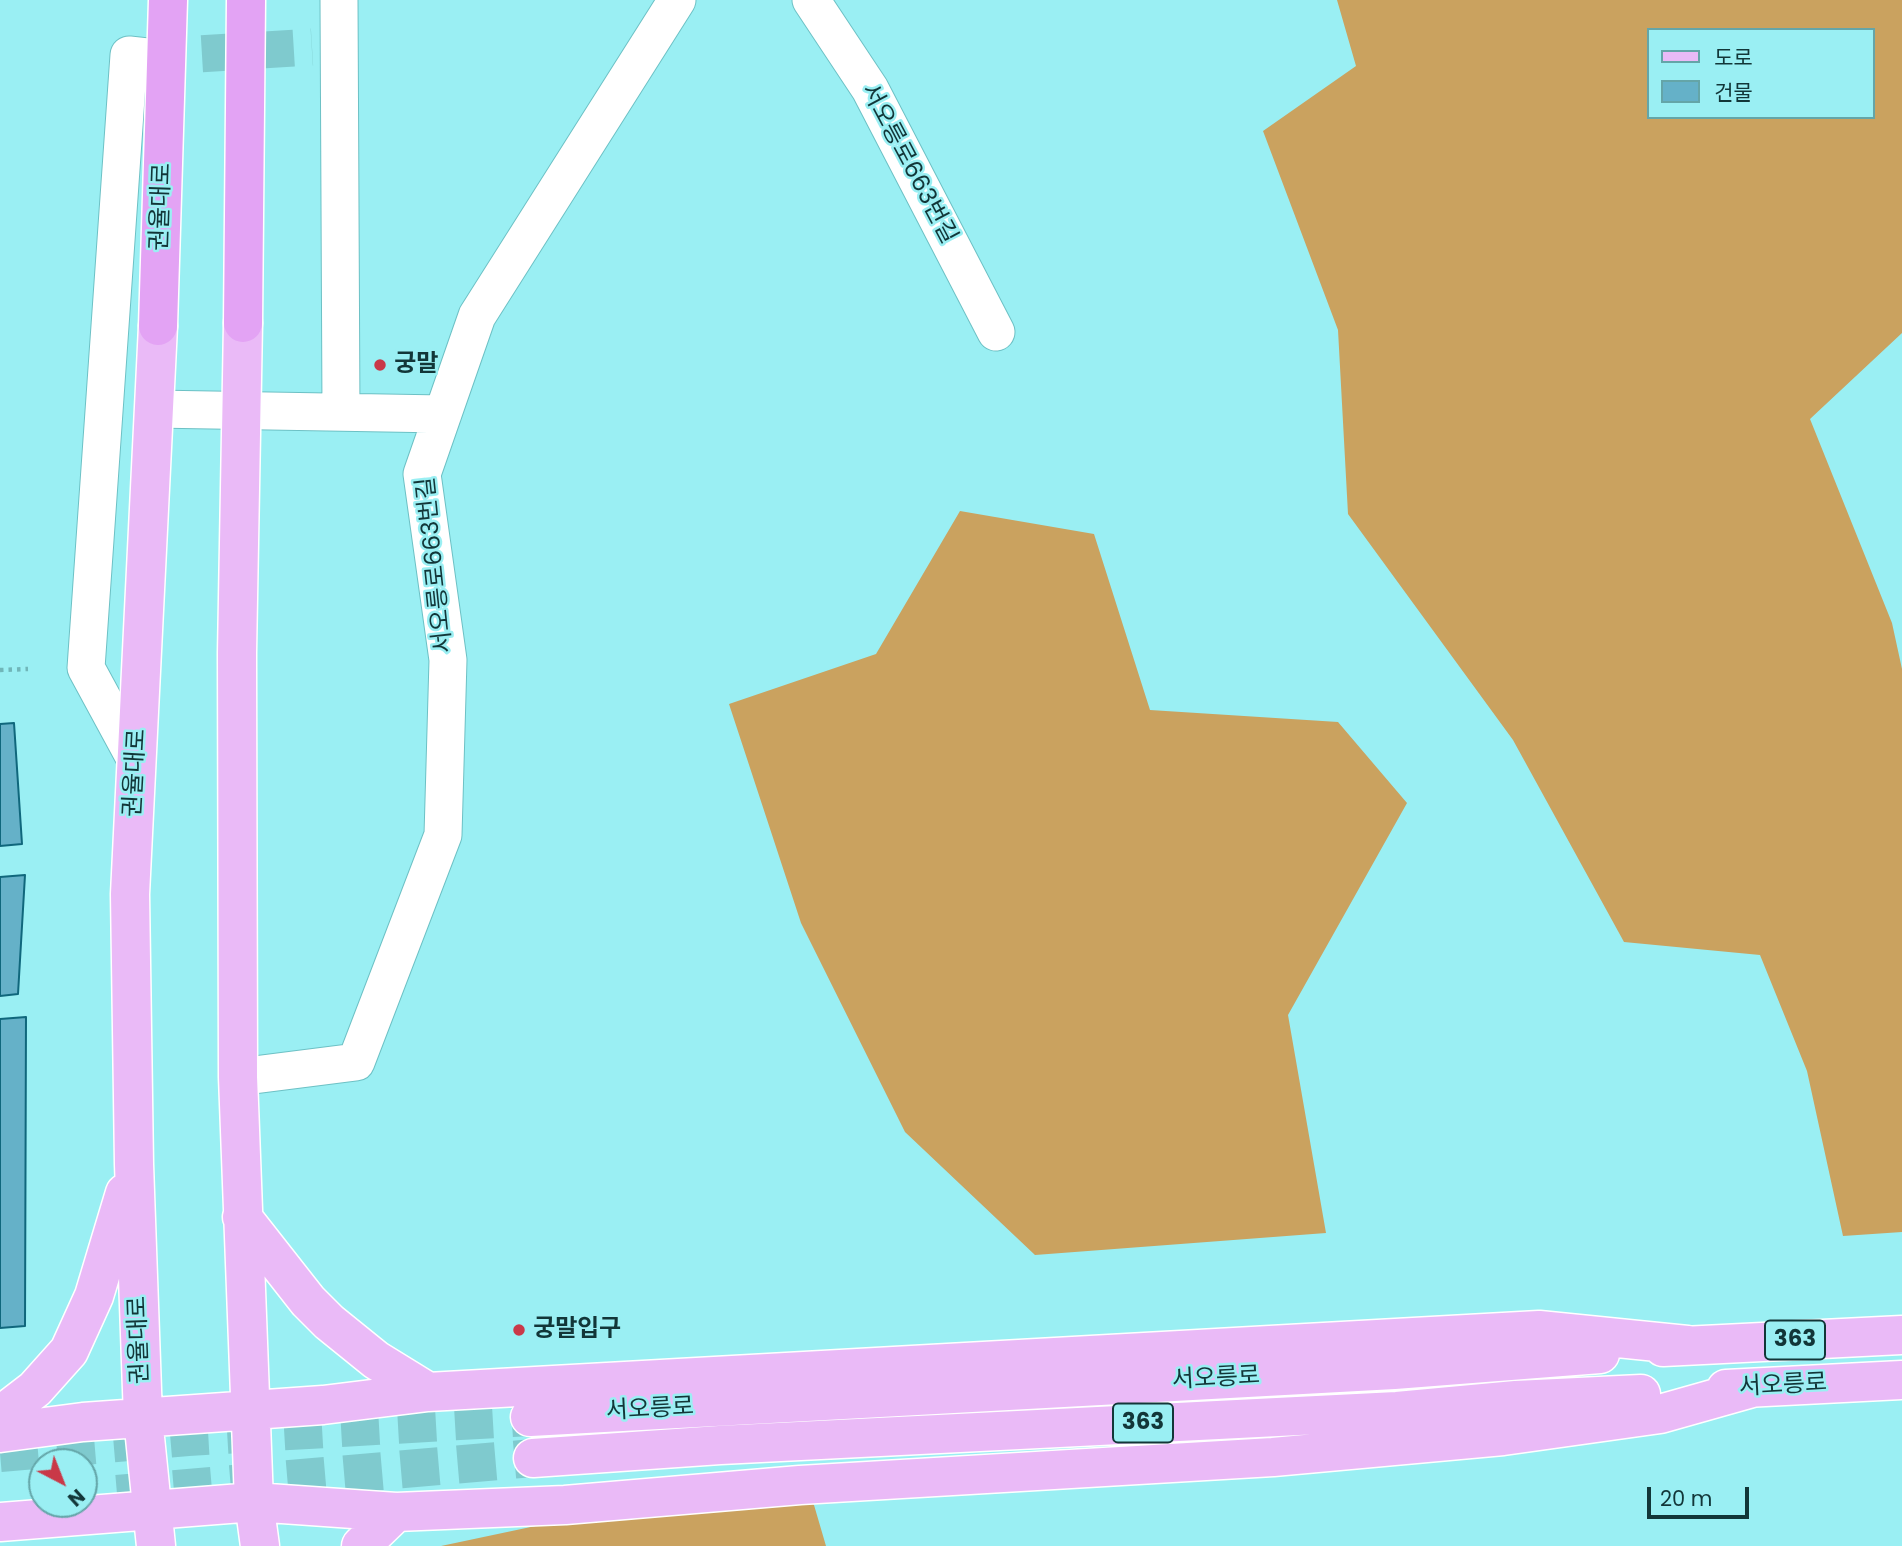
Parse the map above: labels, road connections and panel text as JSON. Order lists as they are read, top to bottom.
{
  "streets": {
    "highway": ["권율대로"],
    "main road": ["363", "서오릉로"],
    "street": ["서오릉로663번길"]
  },
  "places": ["궁말", "궁말입구"],
  "legend": ["도로", "건물"],
  "scale_bar": "20 m",
  "north": "bottom right"
}
